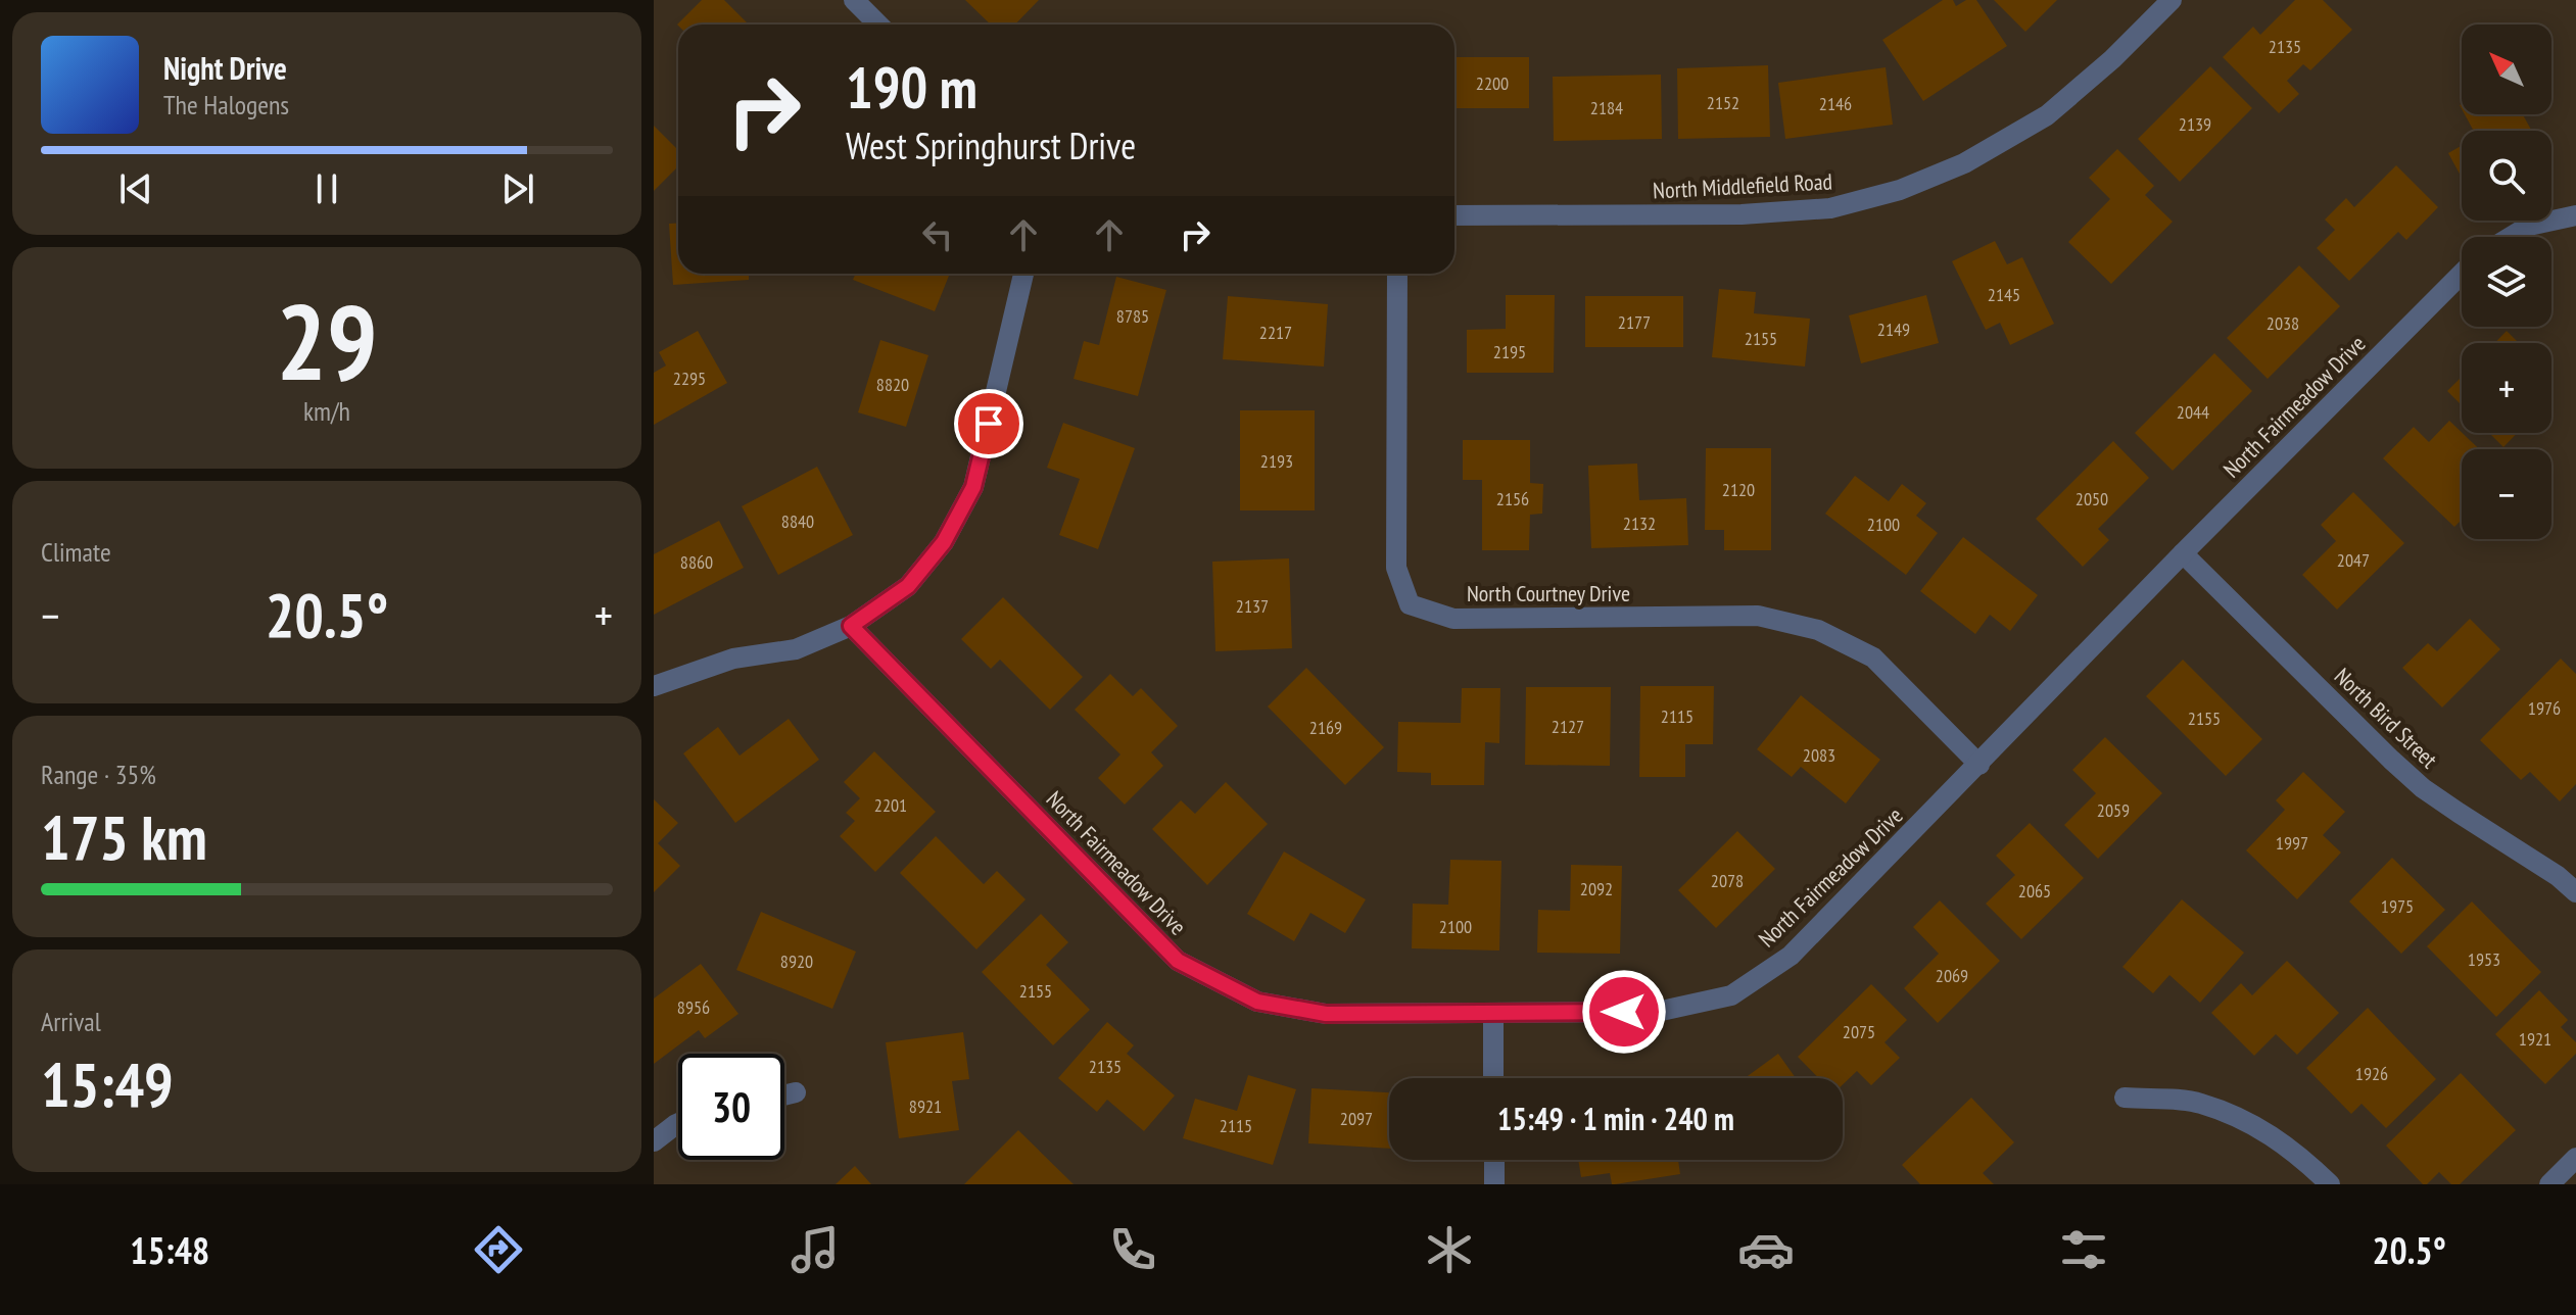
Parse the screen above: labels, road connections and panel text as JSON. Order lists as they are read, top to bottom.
{
  "streets": {
    "street": [
      "North Middlefield Road",
      "North Fairmeadow Drive",
      "North Courtney Drive",
      "North Bird Street"
    ]
  },
  "crossings": [
    ["North Fairmeadow Drive", "North Courtney Drive"],
    ["North Fairmeadow Drive", "North Bird Street"]
  ],
  "house_numbers": [
    "2135",
    "2200",
    "2152",
    "2146",
    "2184",
    "2139",
    "2145",
    "8785",
    "2177",
    "2038",
    "2149",
    "2217",
    "2155",
    "2195",
    "2295",
    "8820",
    "2044",
    "2193",
    "2120",
    "2156",
    "2050",
    "8840",
    "2132",
    "2100",
    "2047",
    "8860",
    "2137",
    "1976",
    "2115",
    "2155",
    "2127",
    "2169",
    "2083",
    "2201",
    "2059",
    "1997",
    "2078",
    "2092",
    "2065",
    "1975",
    "2100",
    "1953",
    "8920",
    "2069",
    "2155",
    "8956",
    "2075",
    "1921",
    "2135",
    "1926",
    "8921",
    "2097",
    "2115"
  ],
  "north": "top left",
  "page": {
    "map_buttons": ["+", "−"],
    "turn": ["190 m", "West Springhurst Drive"],
    "song": ["Night Drive", "The Halogens"],
    "tile": [
      ["29", "km/h"],
      "Climate",
      ["Range · 35%", "175 km"],
      ["Arrival", "15:49"]
    ],
    "heat": ["−", "20.5°", "+"],
    "limit": "30",
    "trip": "15:49 · 1 min · 240 m",
    "tabs": ["15:48", "20.5°"]
  }
}
